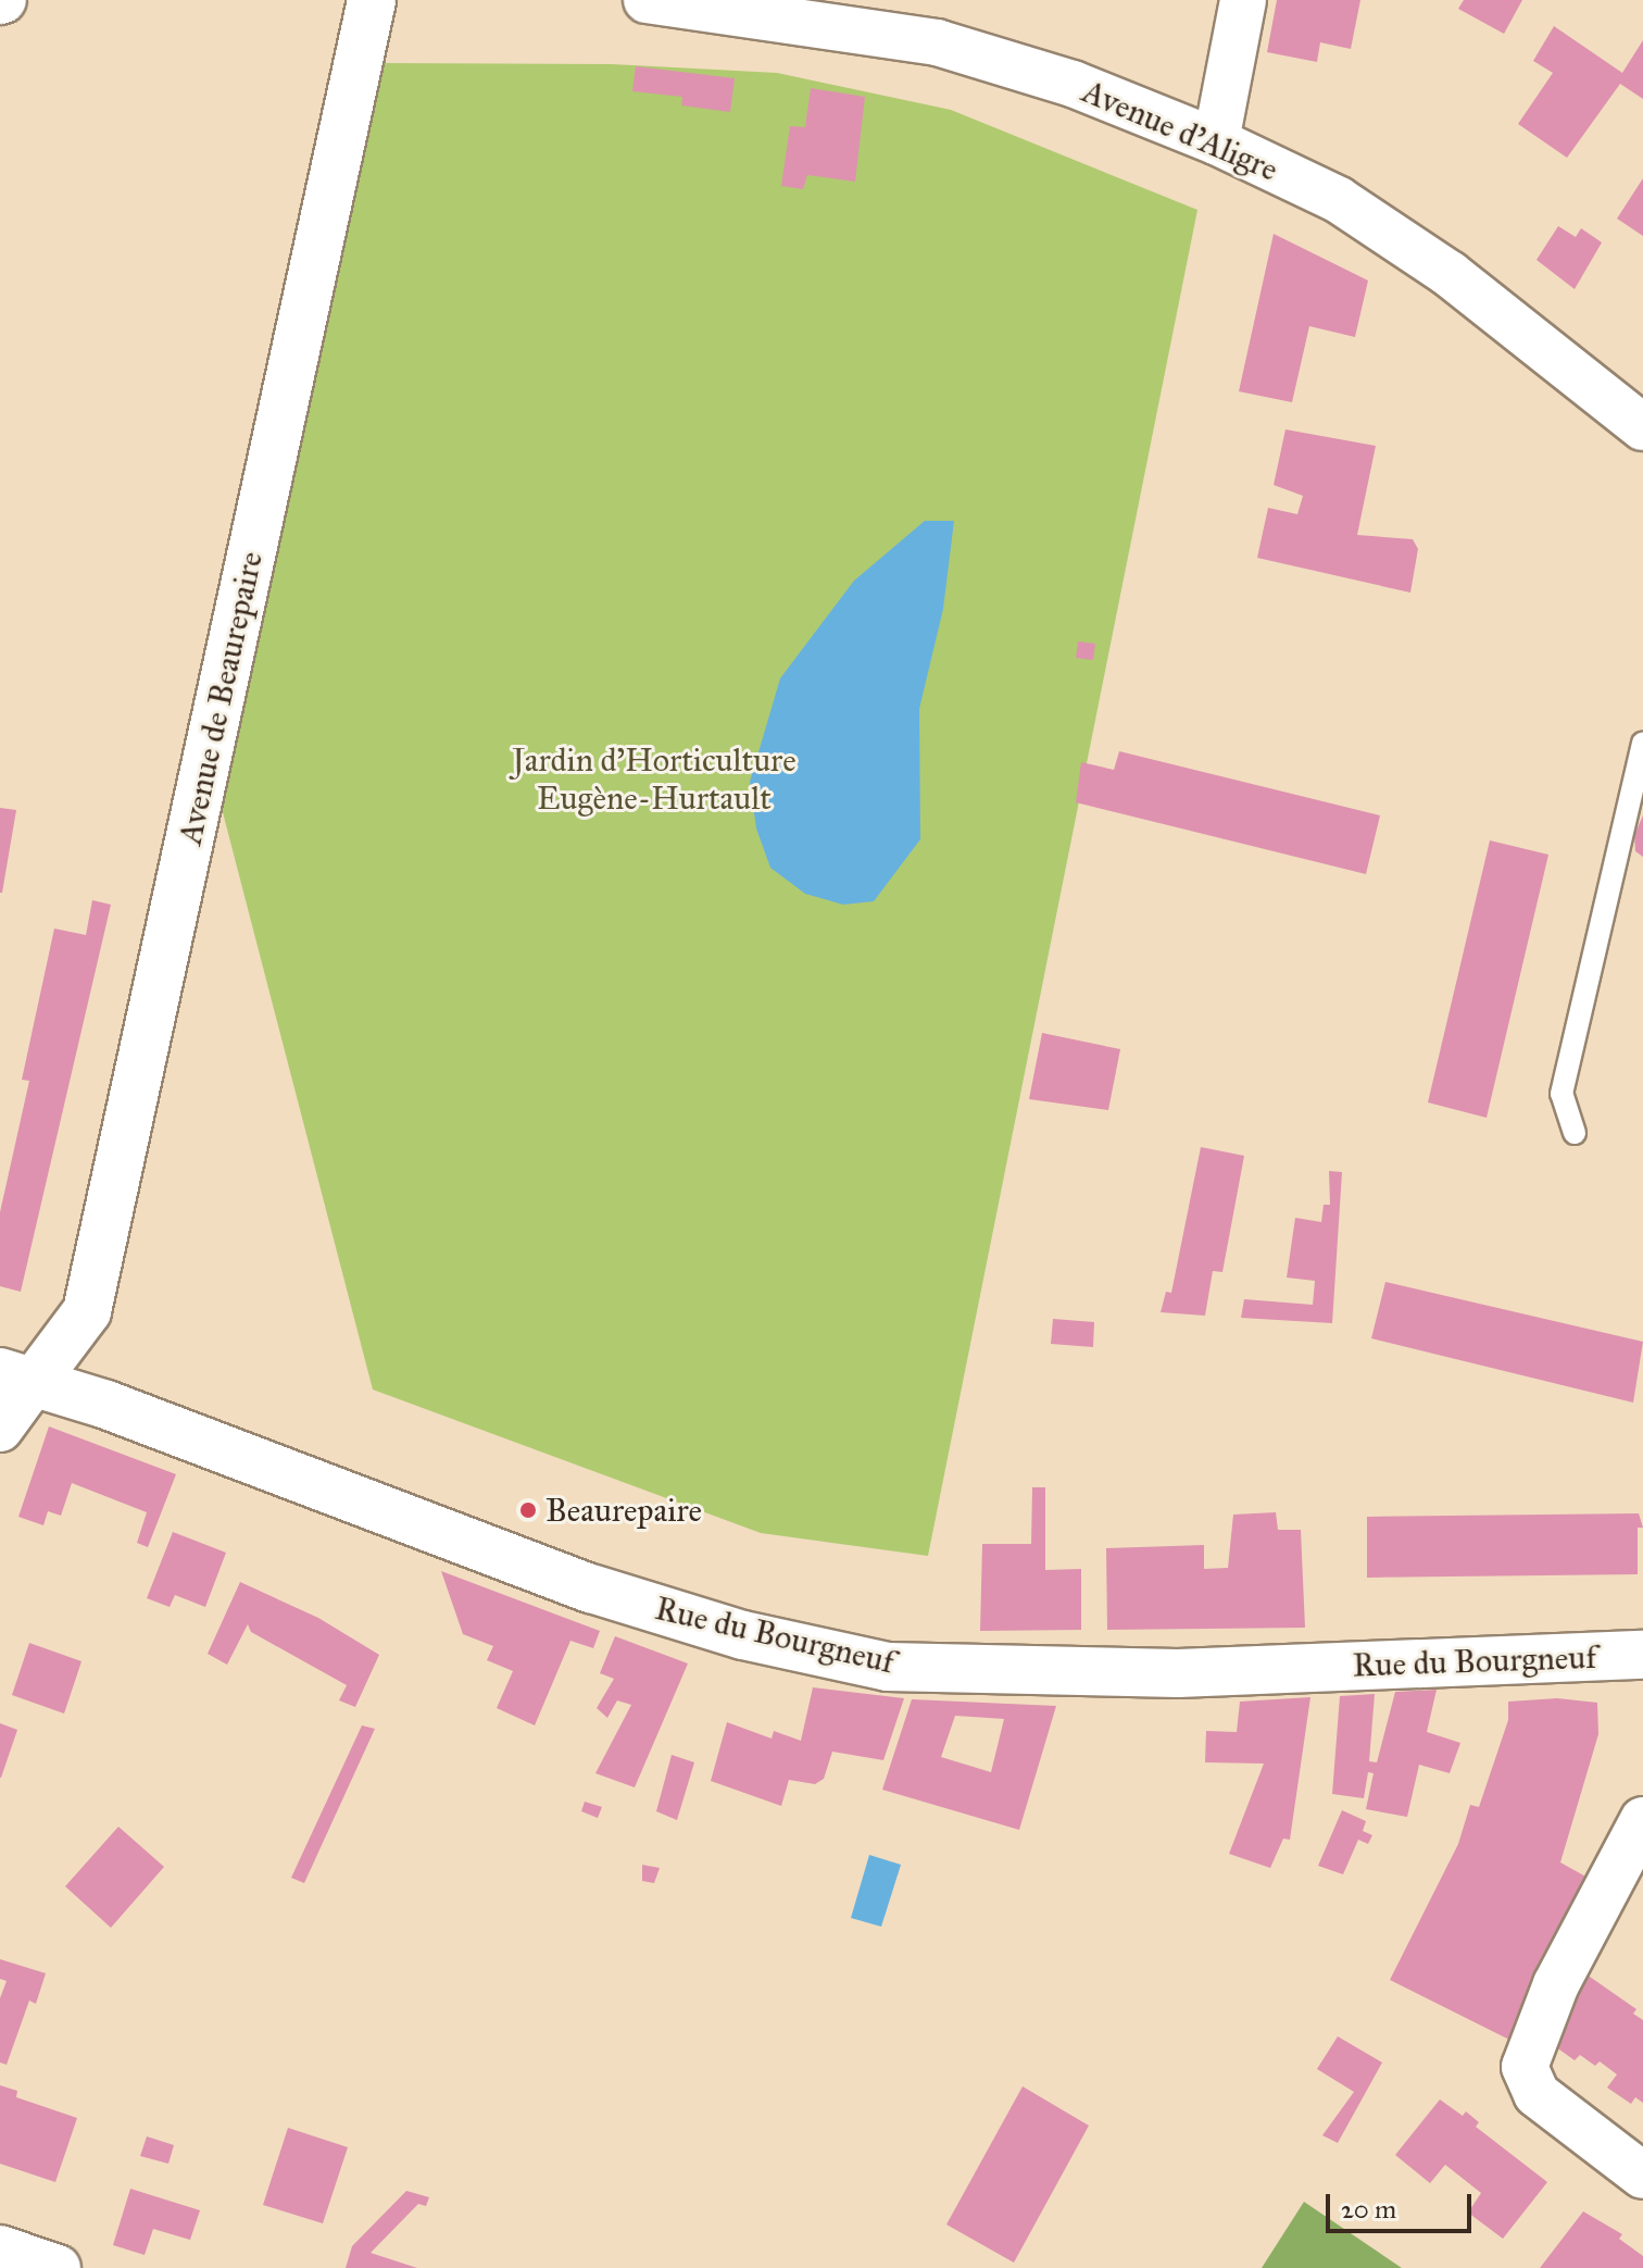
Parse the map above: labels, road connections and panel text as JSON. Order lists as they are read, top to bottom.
{
  "streets": {
    "main road": ["Avenue de Beaurepaire", "Rue du Bourgneuf"],
    "street": ["Avenue d'Aligre"]
  },
  "crossings": [
    ["Avenue de Beaurepaire", "Rue du Bourgneuf"]
  ],
  "parks": ["Jardin d'Horticulture Eugène-Hurtault"],
  "places": ["Beaurepaire"],
  "scale_bar": "20 m"
}
